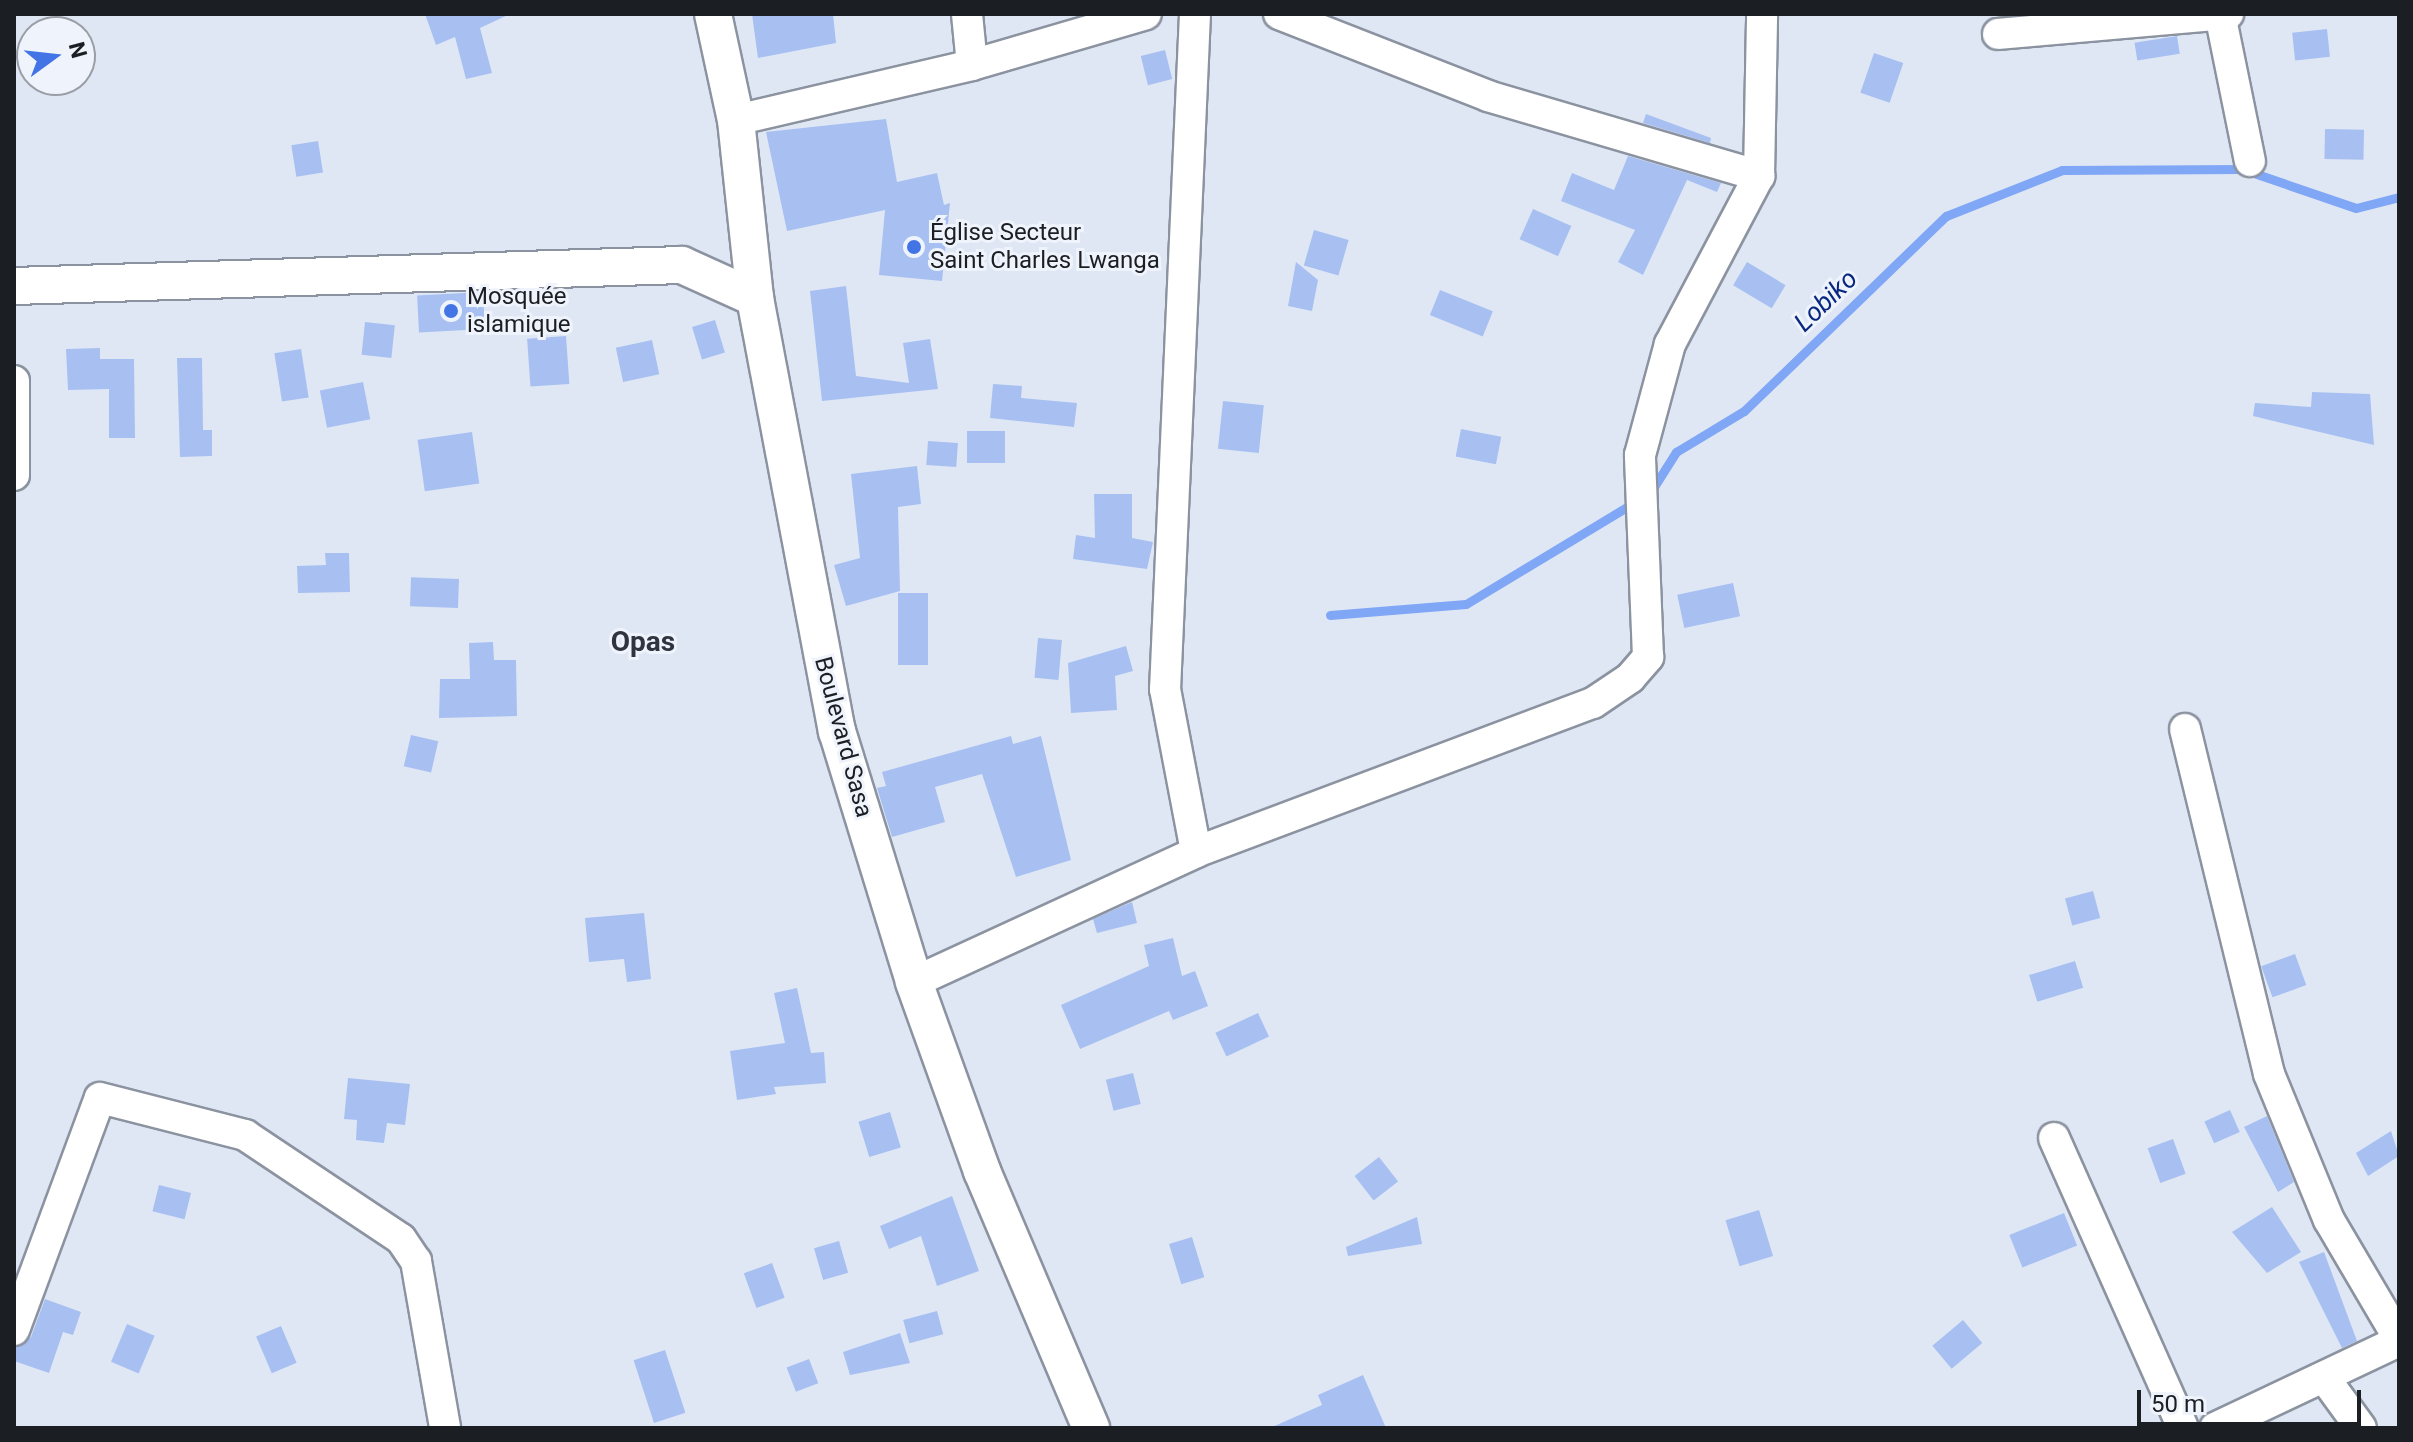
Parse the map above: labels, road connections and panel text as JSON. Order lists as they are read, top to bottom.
{
  "streets": {
    "street": ["Boulevard Sasa"]
  },
  "districts": ["Opas"],
  "water": ["Lobiko"],
  "places": ["Église Secteur Saint Charles Lwanga", "Mosquée islamique"],
  "scale_bar": "50 m",
  "north": "right"
}
